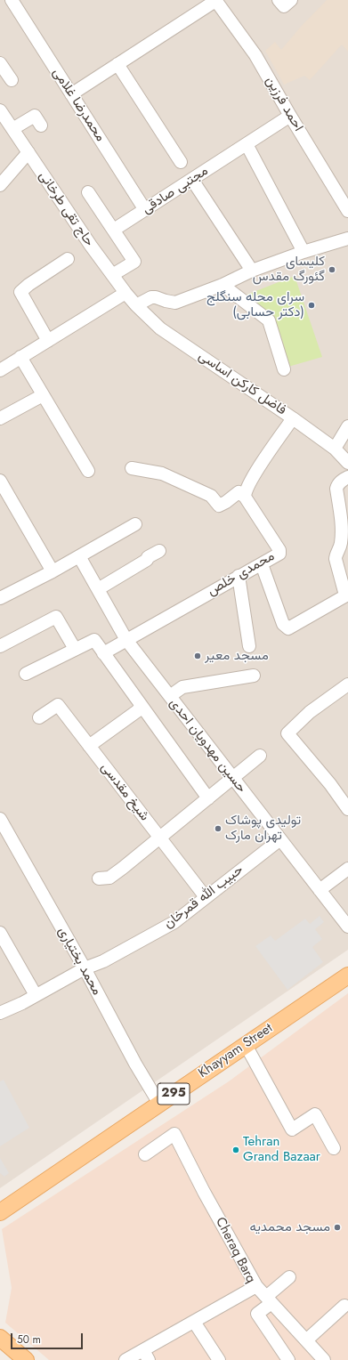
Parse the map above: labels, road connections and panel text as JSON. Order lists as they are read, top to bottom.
{
  "streets": {
    "main road": ["Khayyam Street", "295"],
    "street": [
      "احمد فرزین",
      "محمدرضا غلامی",
      "مجتبی صادقی",
      "حاج تقی طرخانی",
      "فاضل کارکن اساسی",
      "محمدی خلص",
      "حسین مهدویان احدی",
      "شیخ مقدسی",
      "حبیب الله قمرخان",
      "محمد بختیاری",
      "Cheraq Barq"
    ]
  },
  "crossings": [
    ["احمد فرزین", "مجتبی صادقی"],
    ["محمدرضا غلامی", "مجتبی صادقی"],
    ["حاج تقی طرخانی", "فاضل کارکن اساسی"],
    ["محمدی خلص", "حسین مهدویان احدی"],
    ["حسین مهدویان احدی", "حبیب الله قمرخان"],
    ["شیخ مقدسی", "حبیب الله قمرخان"],
    ["حبیب الله قمرخان", "محمد بختیاری"],
    ["محمد بختیاری", "Khayyam Street"]
  ],
  "places": [
    "کلیسای گئورگ مقدس",
    "سرای محله سنگلج (دکتر حسابی)",
    "مسجد معیر",
    "تولیدی پوشاک تهران مارک",
    "Tehran Grand Bazaar",
    "مسجد محمدیه"
  ],
  "scale_bar": "50 m"
}
